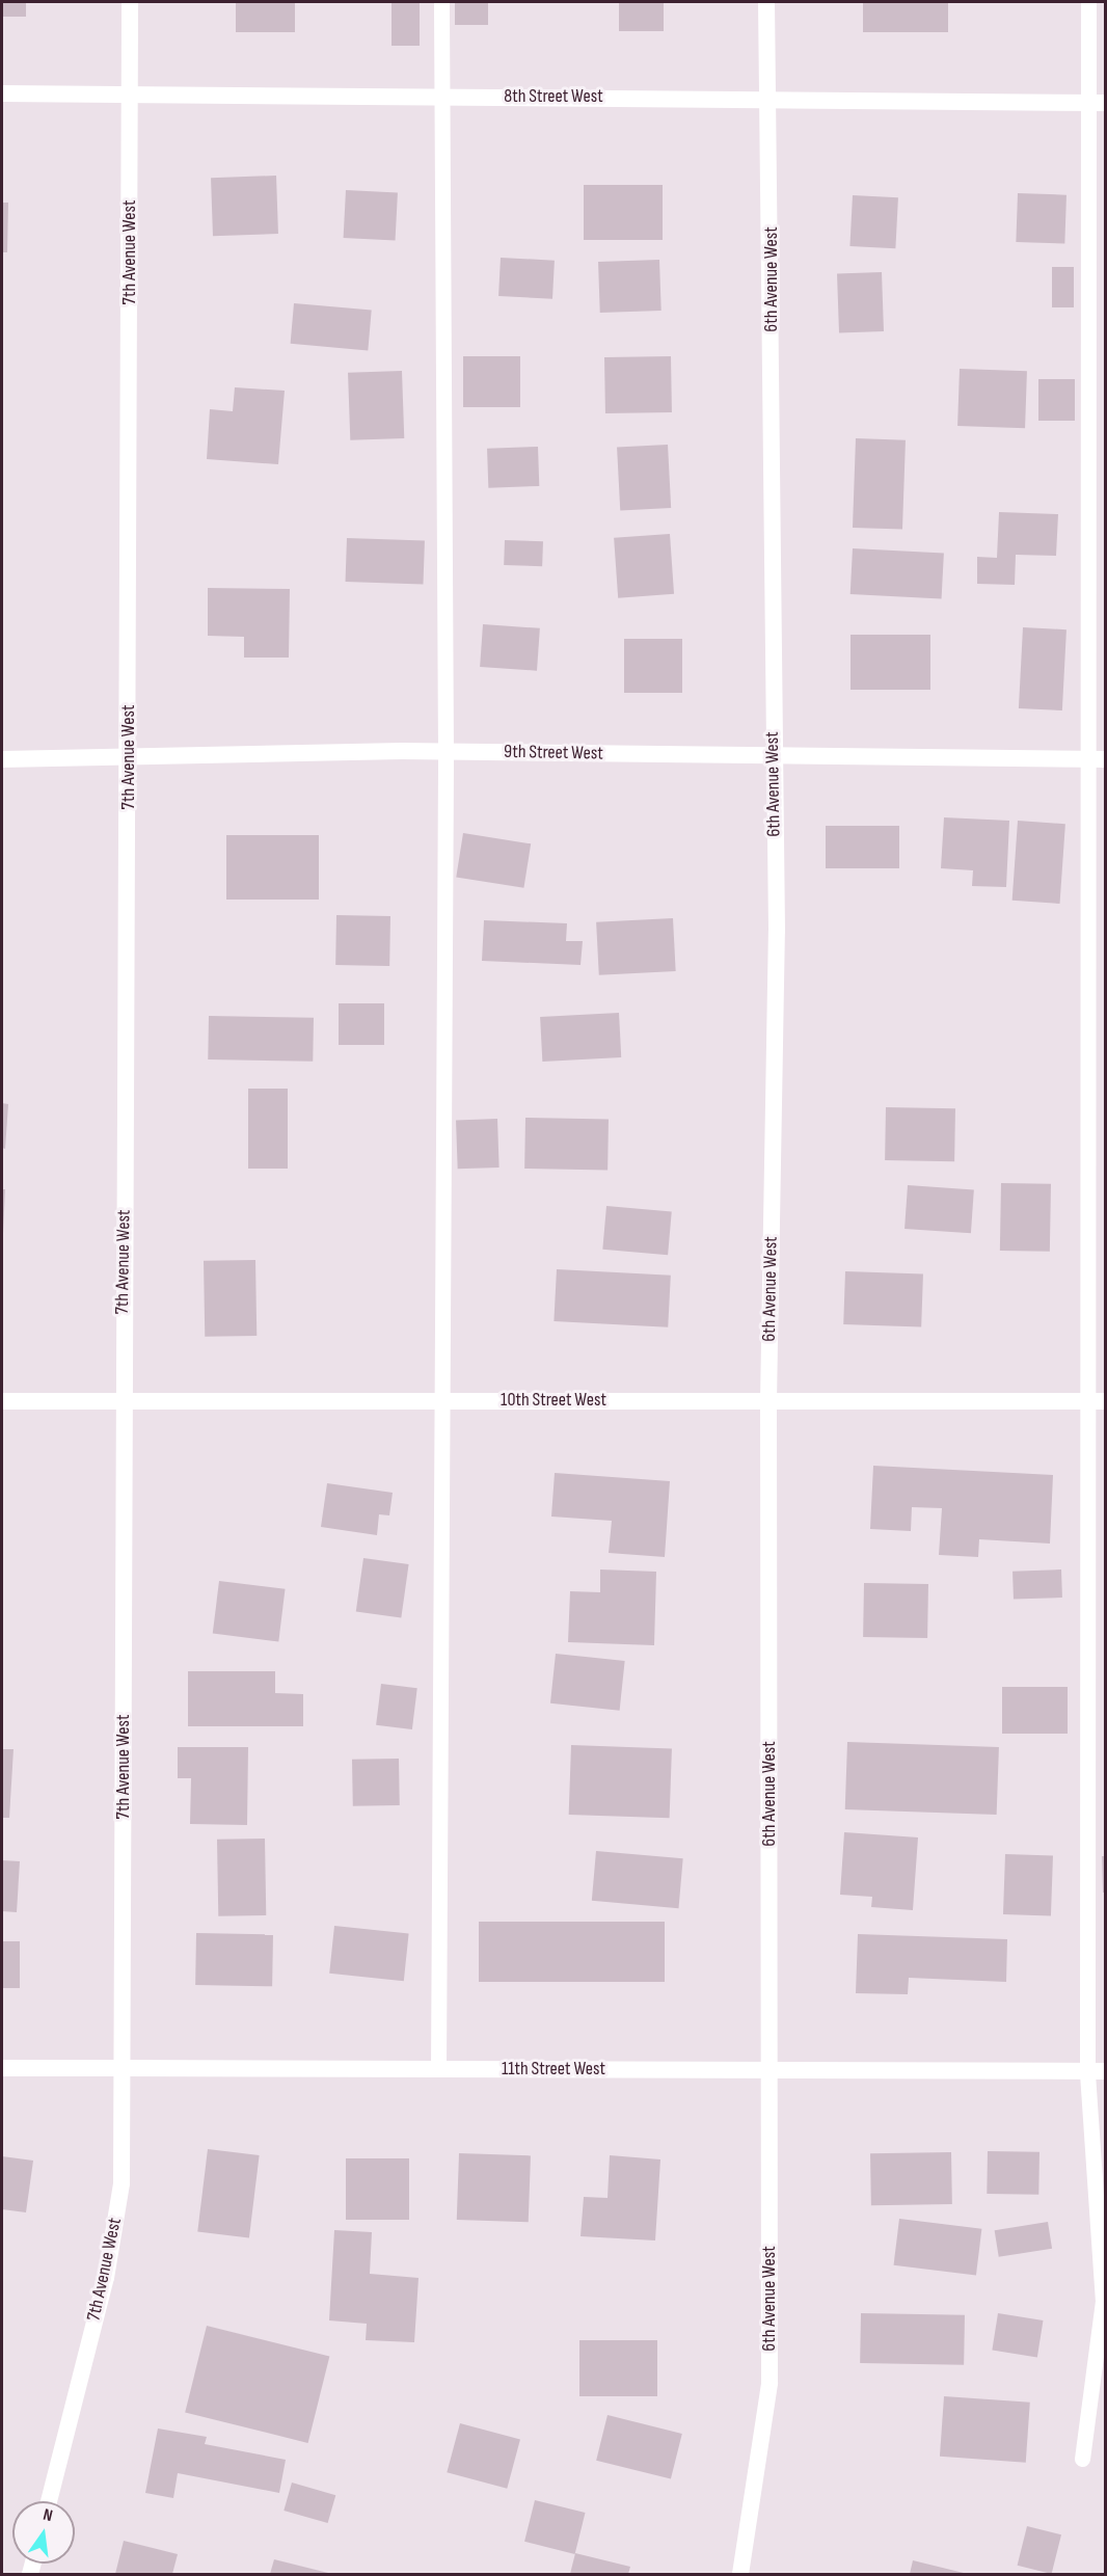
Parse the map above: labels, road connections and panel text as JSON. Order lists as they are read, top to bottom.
{
  "streets": {
    "street": [
      "8th Street West",
      "7th Avenue West",
      "6th Avenue West",
      "9th Street West",
      "10th Street West",
      "11th Street West"
    ]
  },
  "crossings": [
    ["8th Street West", "7th Avenue West"],
    ["8th Street West", "6th Avenue West"],
    ["7th Avenue West", "9th Street West"],
    ["7th Avenue West", "10th Street West"],
    ["7th Avenue West", "11th Street West"],
    ["6th Avenue West", "9th Street West"],
    ["6th Avenue West", "10th Street West"],
    ["6th Avenue West", "11th Street West"]
  ],
  "north": "top"
}
